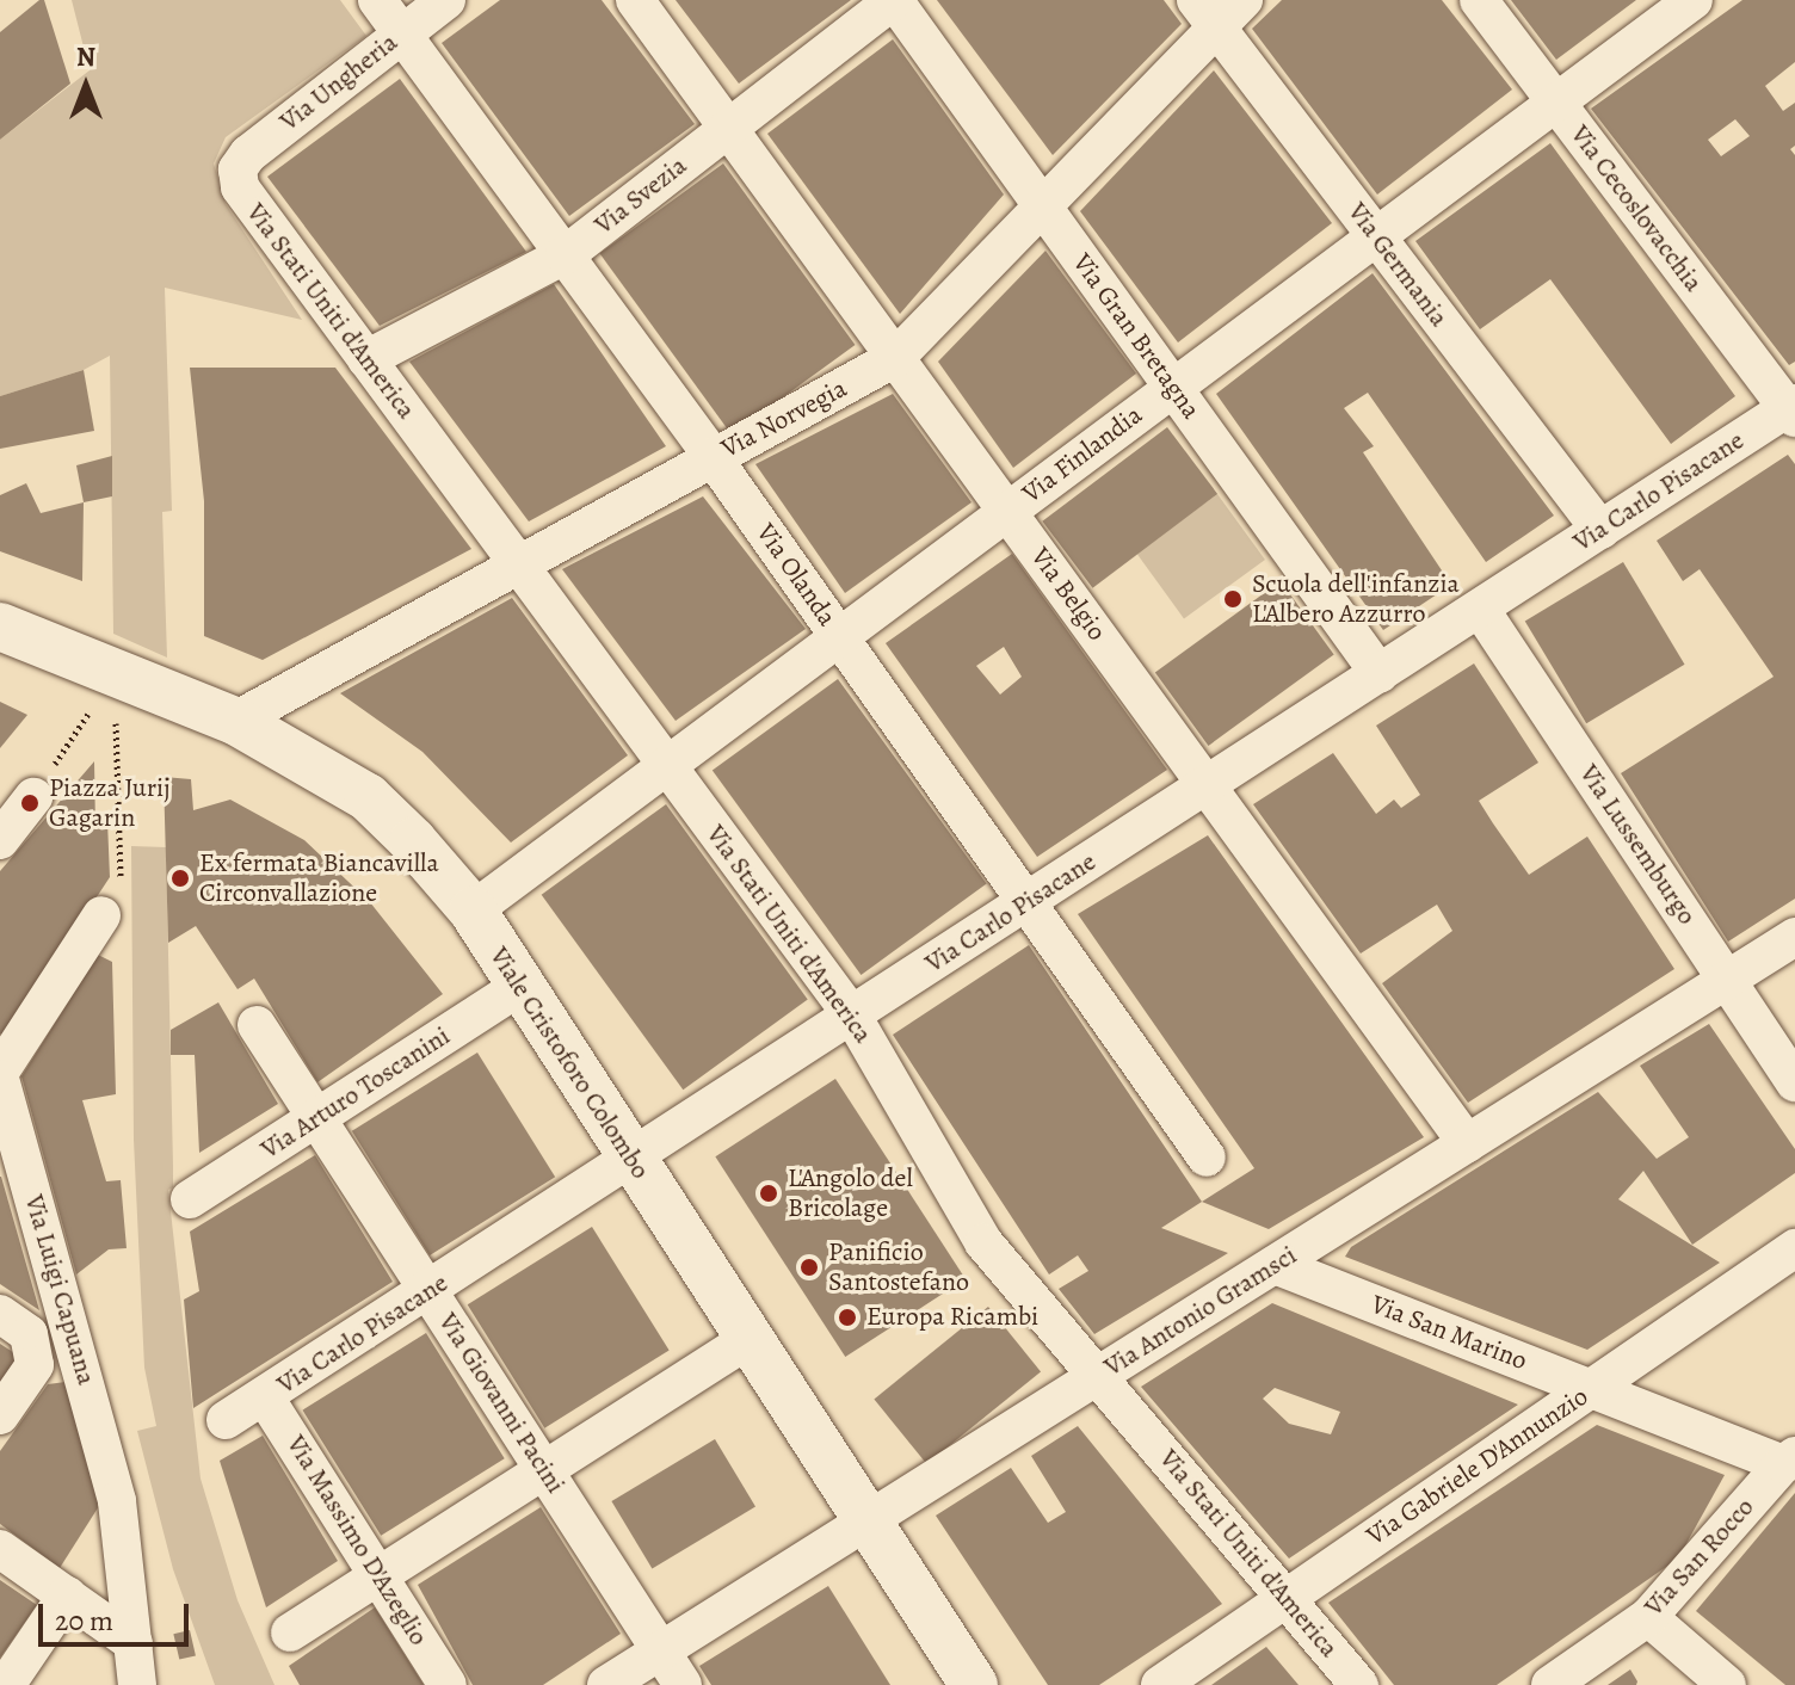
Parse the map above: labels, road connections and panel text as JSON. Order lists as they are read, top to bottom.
{
  "streets": {
    "street": [
      "Via Ungheria",
      "Via Svezia",
      "Via Cecoslovacchia",
      "Via Germania",
      "Via Stati Uniti d'America",
      "Via Gran Bretagna",
      "Via Norvegia",
      "Via Finlandia",
      "Via Carlo Pisacane",
      "Via Olanda",
      "Via Belgio",
      "Via Lussemburgo",
      "Viale Cristoforo Colombo",
      "Via Arturo Toscanini",
      "Via Luigi Capuana",
      "Via Antonio Gramsci",
      "Via San Marino",
      "Via Giovanni Pacini",
      "Via Gabriele D'Annunzio",
      "Via Massimo D'Azeglio",
      "Via San Rocco"
    ]
  },
  "crossings": [
    ["Via Ungheria", "Via Stati Uniti d'America"],
    ["Via Ungheria", "Via Olanda"],
    ["Via Svezia", "Via Stati Uniti d'America"],
    ["Via Svezia", "Via Gran Bretagna"],
    ["Via Svezia", "Via Olanda"],
    ["Via Svezia", "Via Belgio"],
    ["Via Cecoslovacchia", "Via Finlandia"],
    ["Via Cecoslovacchia", "Via Carlo Pisacane"],
    ["Via Germania", "Via Norvegia"],
    ["Via Germania", "Via Finlandia"],
    ["Via Germania", "Via Carlo Pisacane"],
    ["Via Stati Uniti d'America", "Via Norvegia"],
    ["Via Stati Uniti d'America", "Via Finlandia"],
    ["Via Stati Uniti d'America", "Via Carlo Pisacane"],
    ["Via Stati Uniti d'America", "Via Antonio Gramsci"],
    ["Via Stati Uniti d'America", "Via Gabriele D'Annunzio"],
    ["Via Gran Bretagna", "Via Norvegia"],
    ["Via Gran Bretagna", "Via Finlandia"],
    ["Via Gran Bretagna", "Via Carlo Pisacane"],
    ["Via Norvegia", "Via Olanda"],
    ["Via Norvegia", "Via Belgio"],
    ["Via Norvegia", "Viale Cristoforo Colombo"],
    ["Via Finlandia", "Via Olanda"],
    ["Via Finlandia", "Via Belgio"],
    ["Via Finlandia", "Viale Cristoforo Colombo"],
    ["Via Carlo Pisacane", "Via Olanda"],
    ["Via Carlo Pisacane", "Via Belgio"],
    ["Via Carlo Pisacane", "Via Lussemburgo"],
    ["Via Carlo Pisacane", "Viale Cristoforo Colombo"],
    ["Via Carlo Pisacane", "Via Giovanni Pacini"],
    ["Via Carlo Pisacane", "Via Massimo D'Azeglio"],
    ["Via Belgio", "Via Antonio Gramsci"],
    ["Via Lussemburgo", "Via Antonio Gramsci"],
    ["Viale Cristoforo Colombo", "Via Arturo Toscanini"],
    ["Viale Cristoforo Colombo", "Via Antonio Gramsci"],
    ["Via Arturo Toscanini", "Via Giovanni Pacini"],
    ["Via Antonio Gramsci", "Via San Marino"],
    ["Via Antonio Gramsci", "Via Giovanni Pacini"],
    ["Via San Marino", "Via Gabriele D'Annunzio"],
    ["Via San Marino", "Via San Rocco"]
  ],
  "places": [
    "Scuola dell'infanzia L'Albero Azzurro",
    "Piazza Jurij Gagarin",
    "Ex fermata Biancavilla Circonvallazione",
    "L'Angolo del Bricolage",
    "Panificio Santostefano",
    "Europa Ricambi"
  ],
  "scale_bar": "20 m",
  "north": "top"
}
